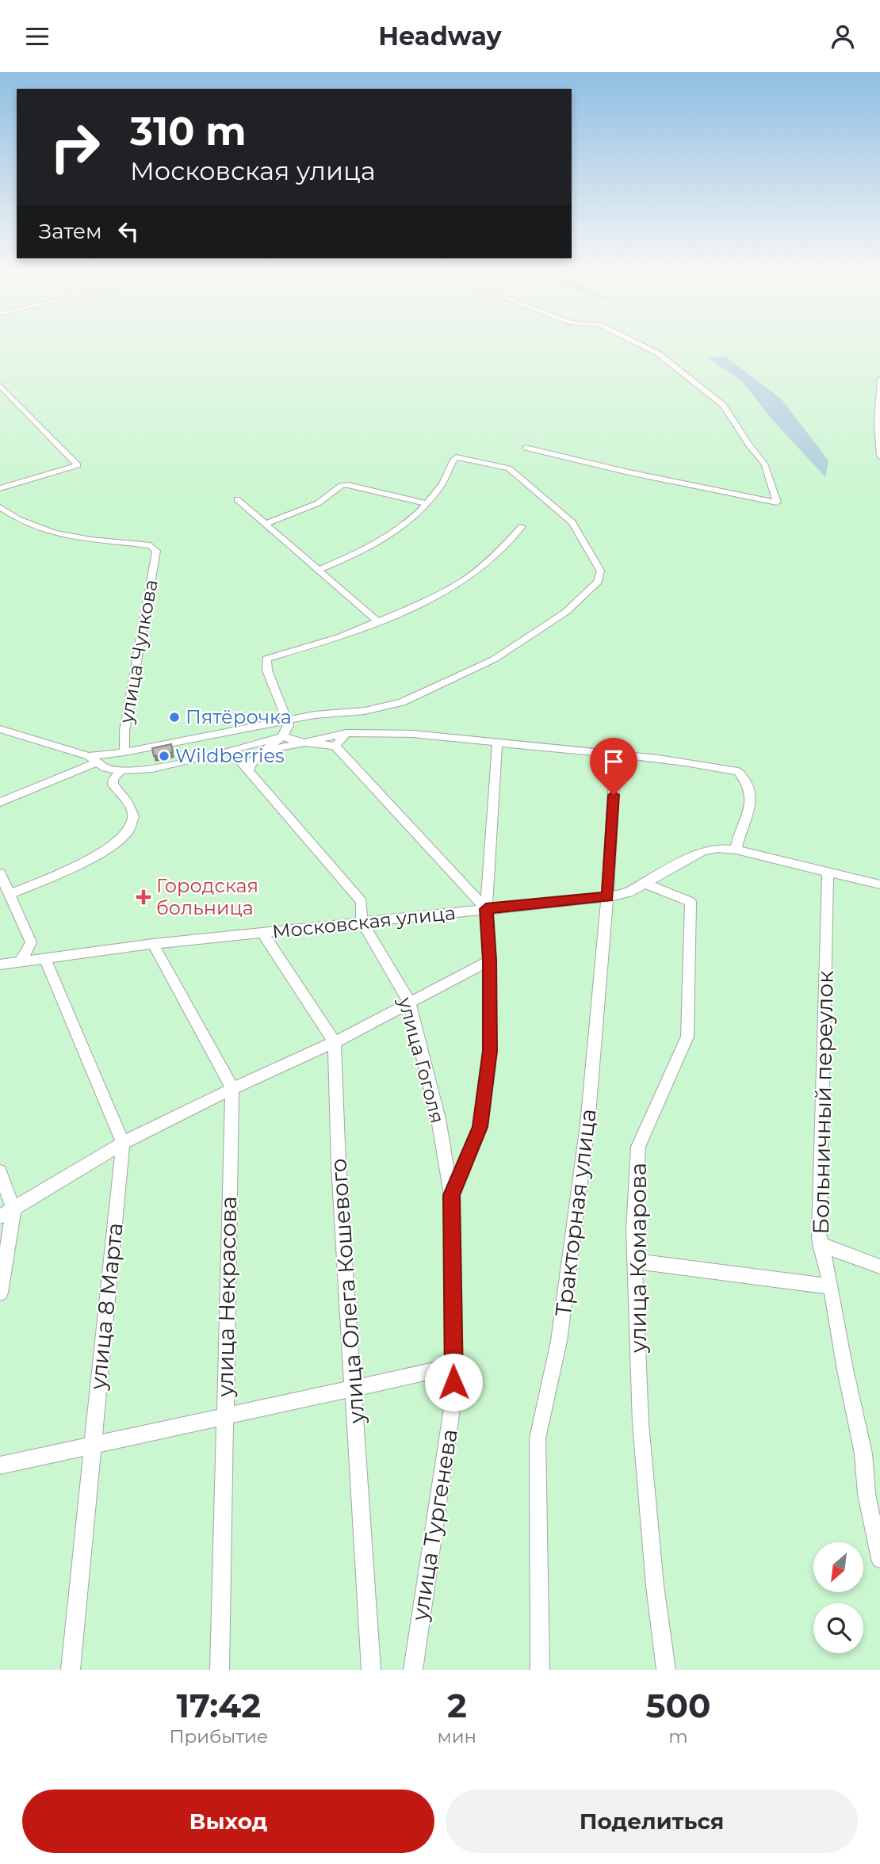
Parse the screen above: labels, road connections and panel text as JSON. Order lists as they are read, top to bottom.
{
  "streets": {
    "street": [
      "улица Чулкова",
      "Московская улица",
      "улица Гоголя",
      "Больничный переулок",
      "Тракторная улица",
      "улица Комарова",
      "улица Олега Кошевого",
      "улица Некрасова",
      "улица 8 Марта",
      "улица Тургенева"
    ]
  },
  "crossings": [
    ["Московская улица", "улица Гоголя"],
    ["Московская улица", "Больничный переулок"],
    ["Московская улица", "Тракторная улица"],
    ["Московская улица", "улица Комарова"],
    ["Московская улица", "улица 8 Марта"],
    ["Московская улица", "улица Тургенева"],
    ["улица Гоголя", "улица Тургенева"]
  ],
  "places": {
    "other": ["Пятёрочка", "Wildberries"],
    "health": ["Городская больница"]
  },
  "north": "bottom left",
  "page": {
    "header": "Headway",
    "turn": ["310 m", "Московская улица"],
    "then": "Затем",
    "eta": [
      "17:42",
      "Прибытие",
      "2",
      "мин",
      "500",
      "m"
    ],
    "buttons": ["Выход", "Поделиться"]
  }
}
